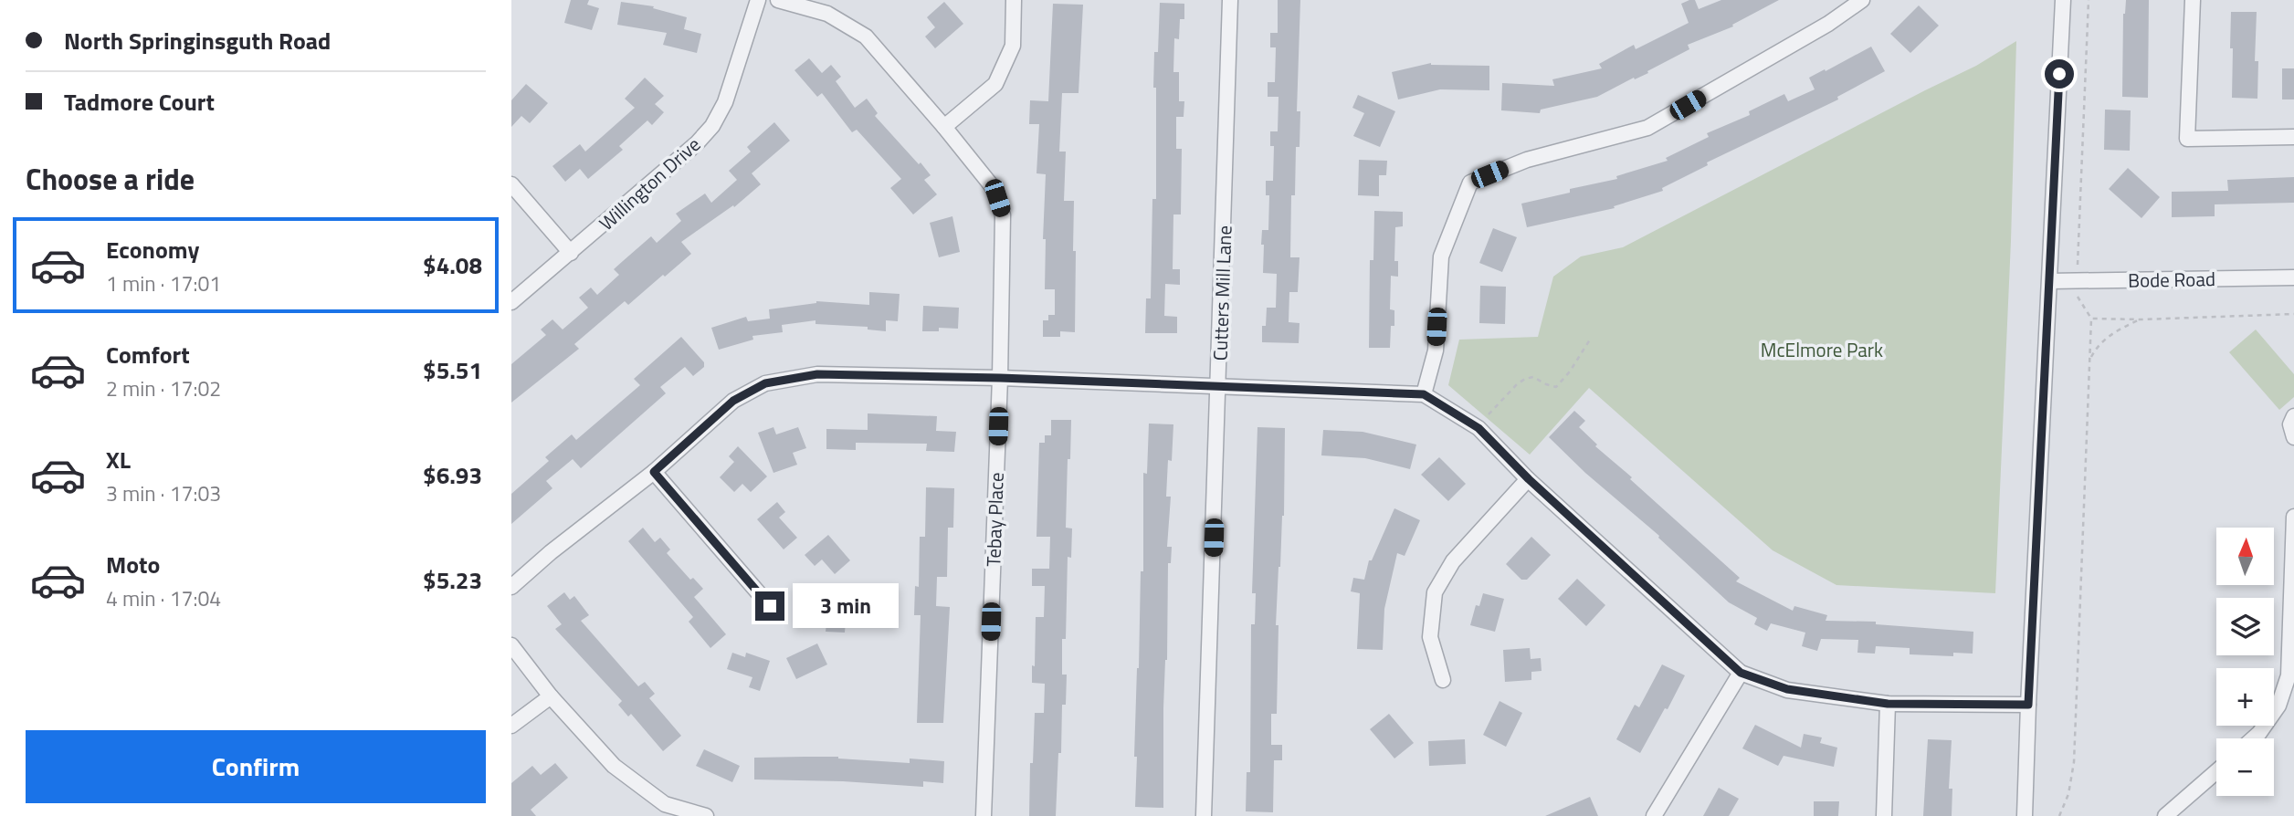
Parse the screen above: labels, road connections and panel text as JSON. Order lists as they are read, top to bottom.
{
  "streets": {
    "street": [
      "Willington Drive",
      "Bode Road",
      "Cutters Mill Lane",
      "Tebay Place"
    ]
  },
  "parks": ["McElmore Park"],
  "north": "top",
  "page": {
    "banner": ["North Springinsguth Road", "Tadmore Court"],
    "heading": "Choose a ride",
    "list": [
      {
        "name": "Economy",
        "note": "1 min · 17:01",
        "value": "$4.08"
      },
      {
        "name": "Comfort",
        "note": "2 min · 17:02",
        "value": "$5.51"
      },
      {
        "name": "XL",
        "note": "3 min · 17:03",
        "value": "$6.93"
      },
      {
        "name": "Moto",
        "note": "4 min · 17:04",
        "value": "$5.23"
      }
    ],
    "map_buttons": ["+", "−"],
    "bubble": "3 min",
    "buttons": "Confirm"
  }
}
